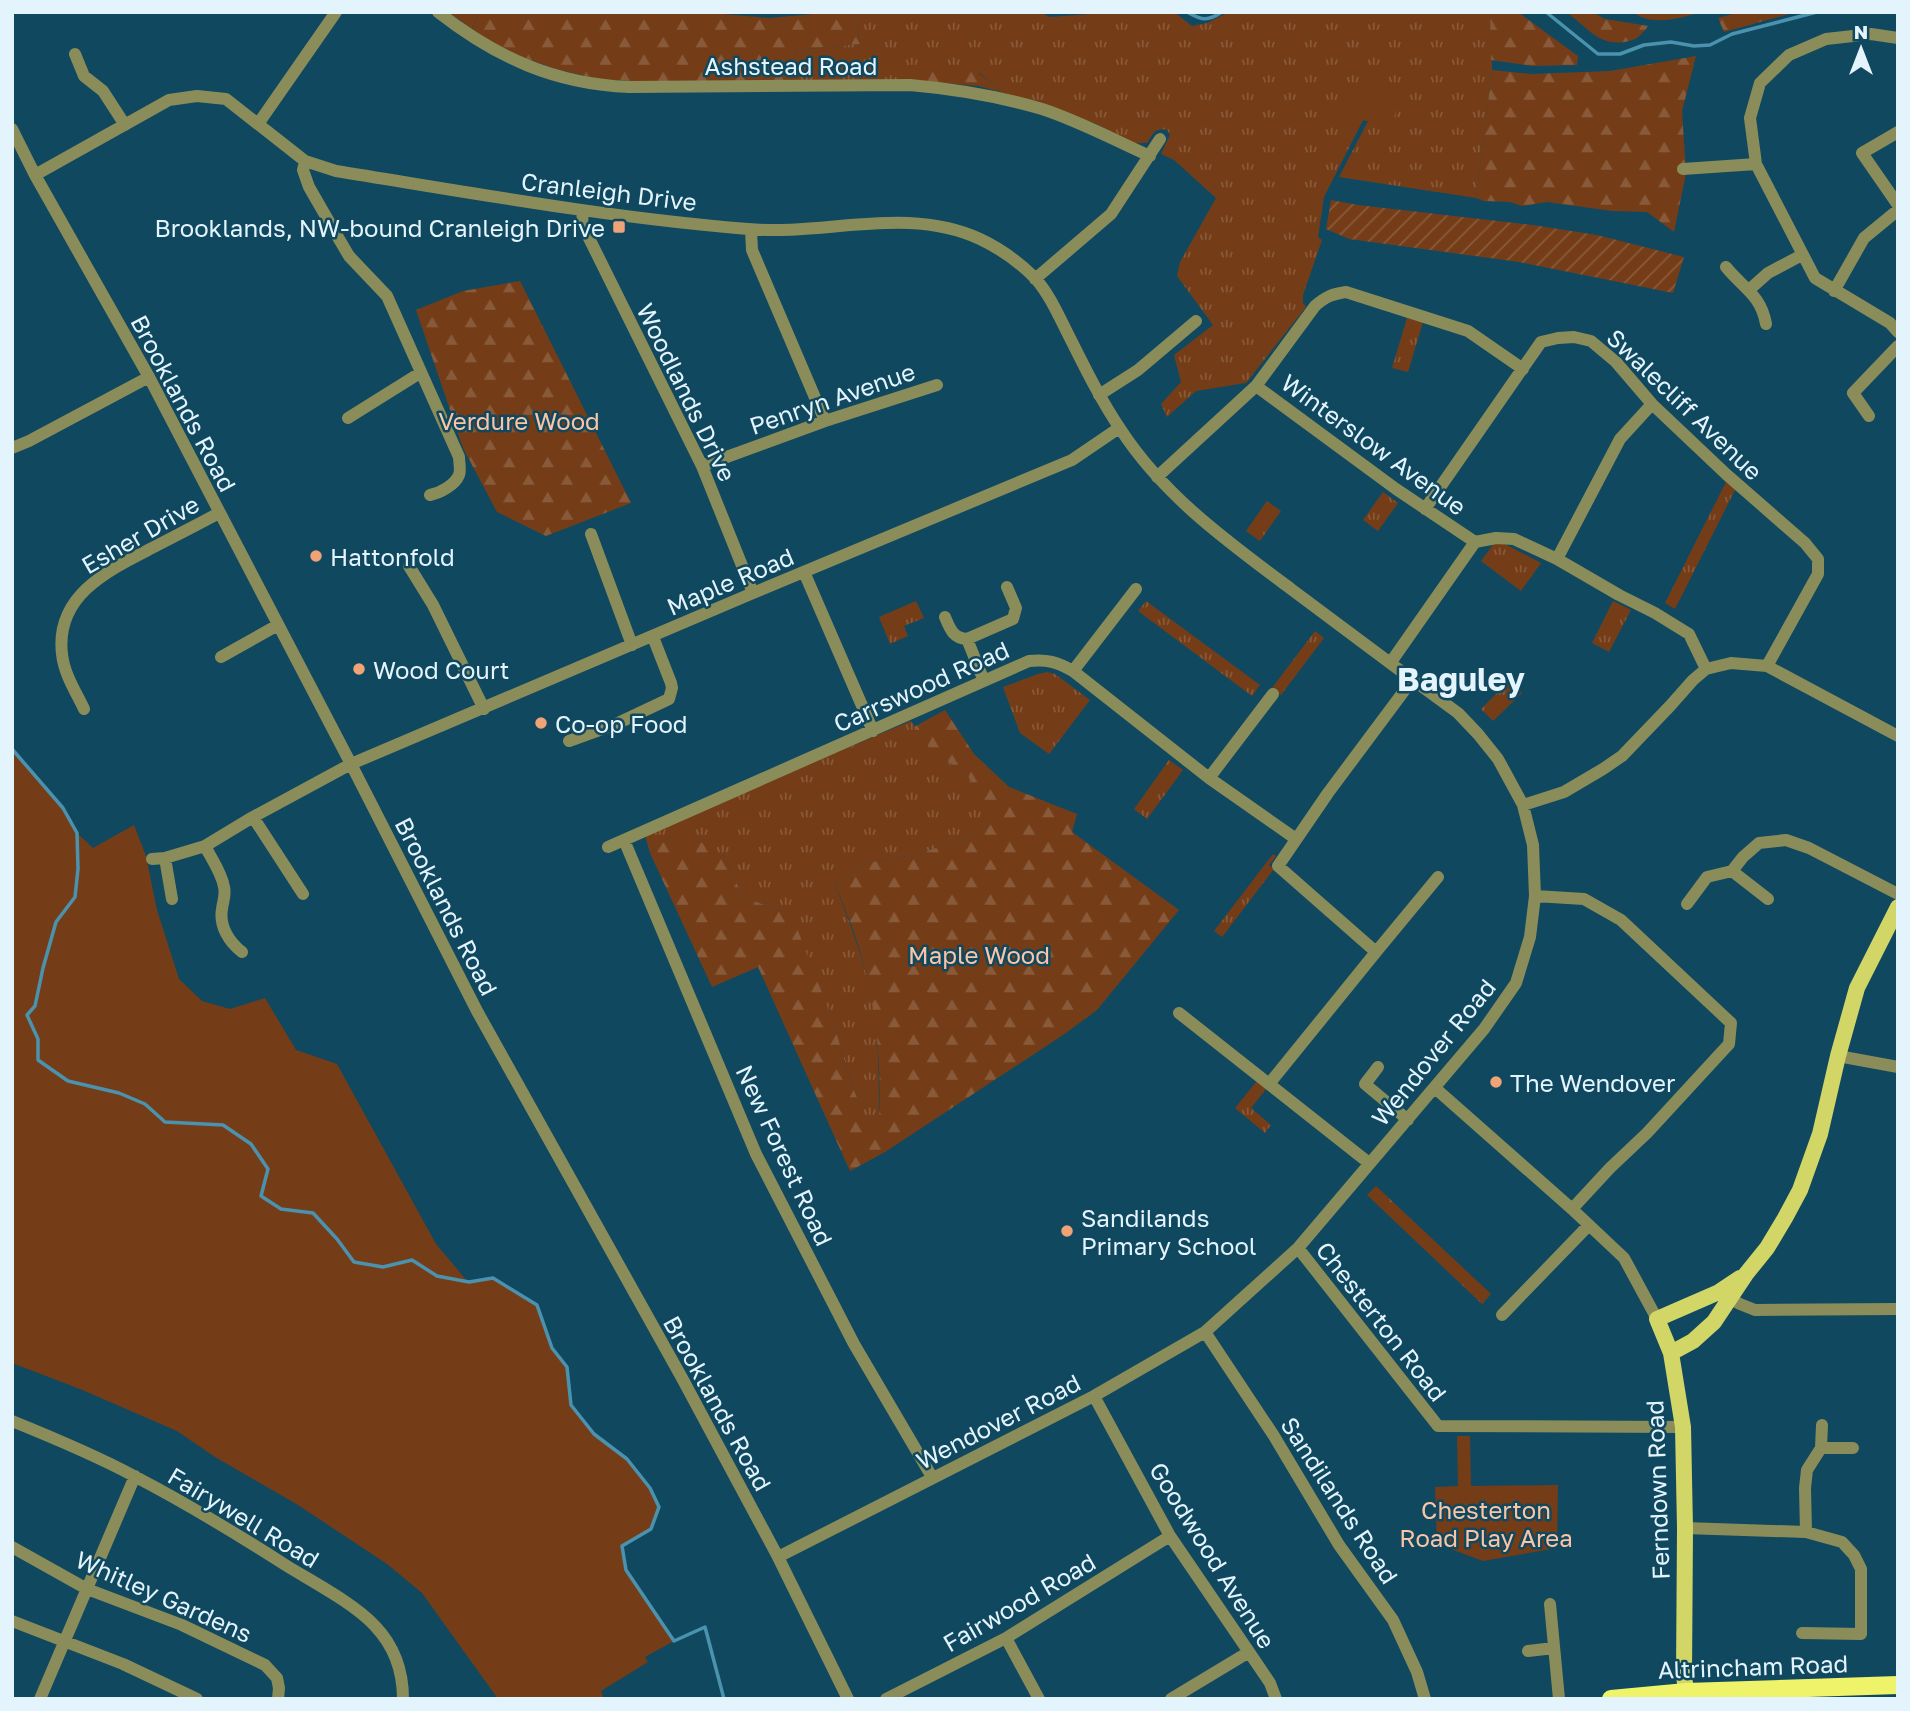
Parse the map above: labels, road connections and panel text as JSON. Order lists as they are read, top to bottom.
{
  "streets": {
    "highway": ["Altrincham Road"],
    "main road": ["Ferndown Road"],
    "street": [
      "Ashstead Road",
      "Cranleigh Drive",
      "Woodlands Drive",
      "Penryn Avenue",
      "Brooklands Road",
      "Swalecliff Avenue",
      "Winterslow Avenue",
      "Esher Drive",
      "Maple Road",
      "Carrswood Road",
      "Wendover Road",
      "New Forest Road",
      "Chesterton Road",
      "Sandilands Road",
      "Fairywell Road",
      "Goodwood Avenue",
      "Whitley Gardens",
      "Fairwood Road"
    ]
  },
  "crossings": [
    ["Cranleigh Drive", "Woodlands Drive"],
    ["Cranleigh Drive", "Brooklands Road"],
    ["Cranleigh Drive", "Maple Road"],
    ["Cranleigh Drive", "Wendover Road"],
    ["Woodlands Drive", "Penryn Avenue"],
    ["Woodlands Drive", "Maple Road"],
    ["Brooklands Road", "Esher Drive"],
    ["Brooklands Road", "Maple Road"],
    ["Brooklands Road", "Wendover Road"],
    ["Swalecliff Avenue", "Winterslow Avenue"],
    ["Winterslow Avenue", "Wendover Road"],
    ["Maple Road", "Wendover Road"],
    ["Carrswood Road", "New Forest Road"],
    ["Wendover Road", "New Forest Road"],
    ["Wendover Road", "Chesterton Road"],
    ["Wendover Road", "Ferndown Road"],
    ["Wendover Road", "Sandilands Road"],
    ["Wendover Road", "Goodwood Avenue"],
    ["Chesterton Road", "Ferndown Road"],
    ["Ferndown Road", "Altrincham Road"],
    ["Goodwood Avenue", "Fairwood Road"]
  ],
  "districts": ["Baguley"],
  "parks": ["Verdure Wood", "Maple Wood", "Chesterton Road Play Area"],
  "places": {
    "transit": ["Brooklands, NW-bound Cranleigh Drive"],
    "other": [
      "Hattonfold",
      "Wood Court",
      "Co-op Food",
      "The Wendover",
      "Sandilands Primary School"
    ]
  },
  "north": "top"
}
